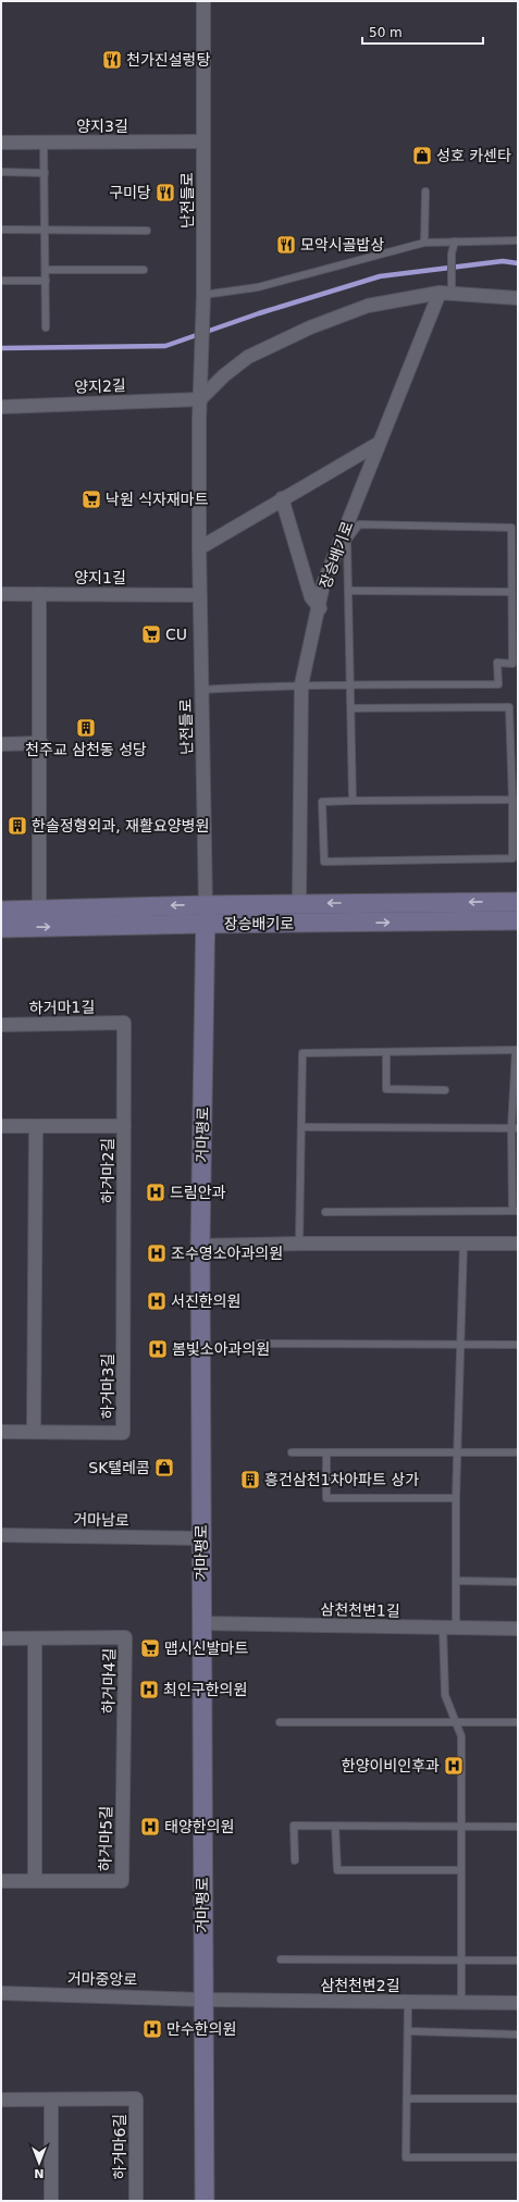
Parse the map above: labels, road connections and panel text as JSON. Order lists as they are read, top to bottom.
{
  "streets": {
    "street": [
      "양지3길",
      "난전들로",
      "양지2길",
      "장승배기로",
      "양지1길",
      "하거마1길",
      "거마평로",
      "하거마2길",
      "하거마3길",
      "거마남로",
      "삼천천변1길",
      "하거마4길",
      "하거마5길",
      "거마중앙로",
      "삼천천변2길",
      "하거마6길"
    ]
  },
  "crossings": [
    ["양지3길", "난전들로"],
    ["난전들로", "양지2길"],
    ["난전들로", "장승배기로"],
    ["난전들로", "양지1길"],
    ["난전들로", "거마평로"],
    ["장승배기로", "거마평로"],
    ["하거마1길", "하거마2길"],
    ["거마평로", "거마남로"],
    ["거마평로", "삼천천변1길"],
    ["거마평로", "거마중앙로"],
    ["거마평로", "삼천천변2길"],
    ["하거마2길", "하거마3길"],
    ["하거마4길", "하거마5길"],
    ["거마중앙로", "삼천천변2길"]
  ],
  "places": {
    "restaurant": ["천가진설렁탕", "구미당", "모악시골밥상"],
    "shop": ["성호 카센타", "SK텔레콤"],
    "supermarket": ["낙원 식자재마트", "CU", "맵시신발마트"],
    "building": ["천주교 삼천동 성당", "한솔정형외과, 재활요양병원", "흥건삼천1차아파트 상가"],
    "hospital": [
      "드림안과",
      "조수영소아과의원",
      "서진한의원",
      "봄빛소아과의원",
      "최인구한의원",
      "한양이비인후과",
      "태양한의원",
      "만수한의원"
    ]
  },
  "scale_bar": "50 m",
  "north": "bottom"
}
